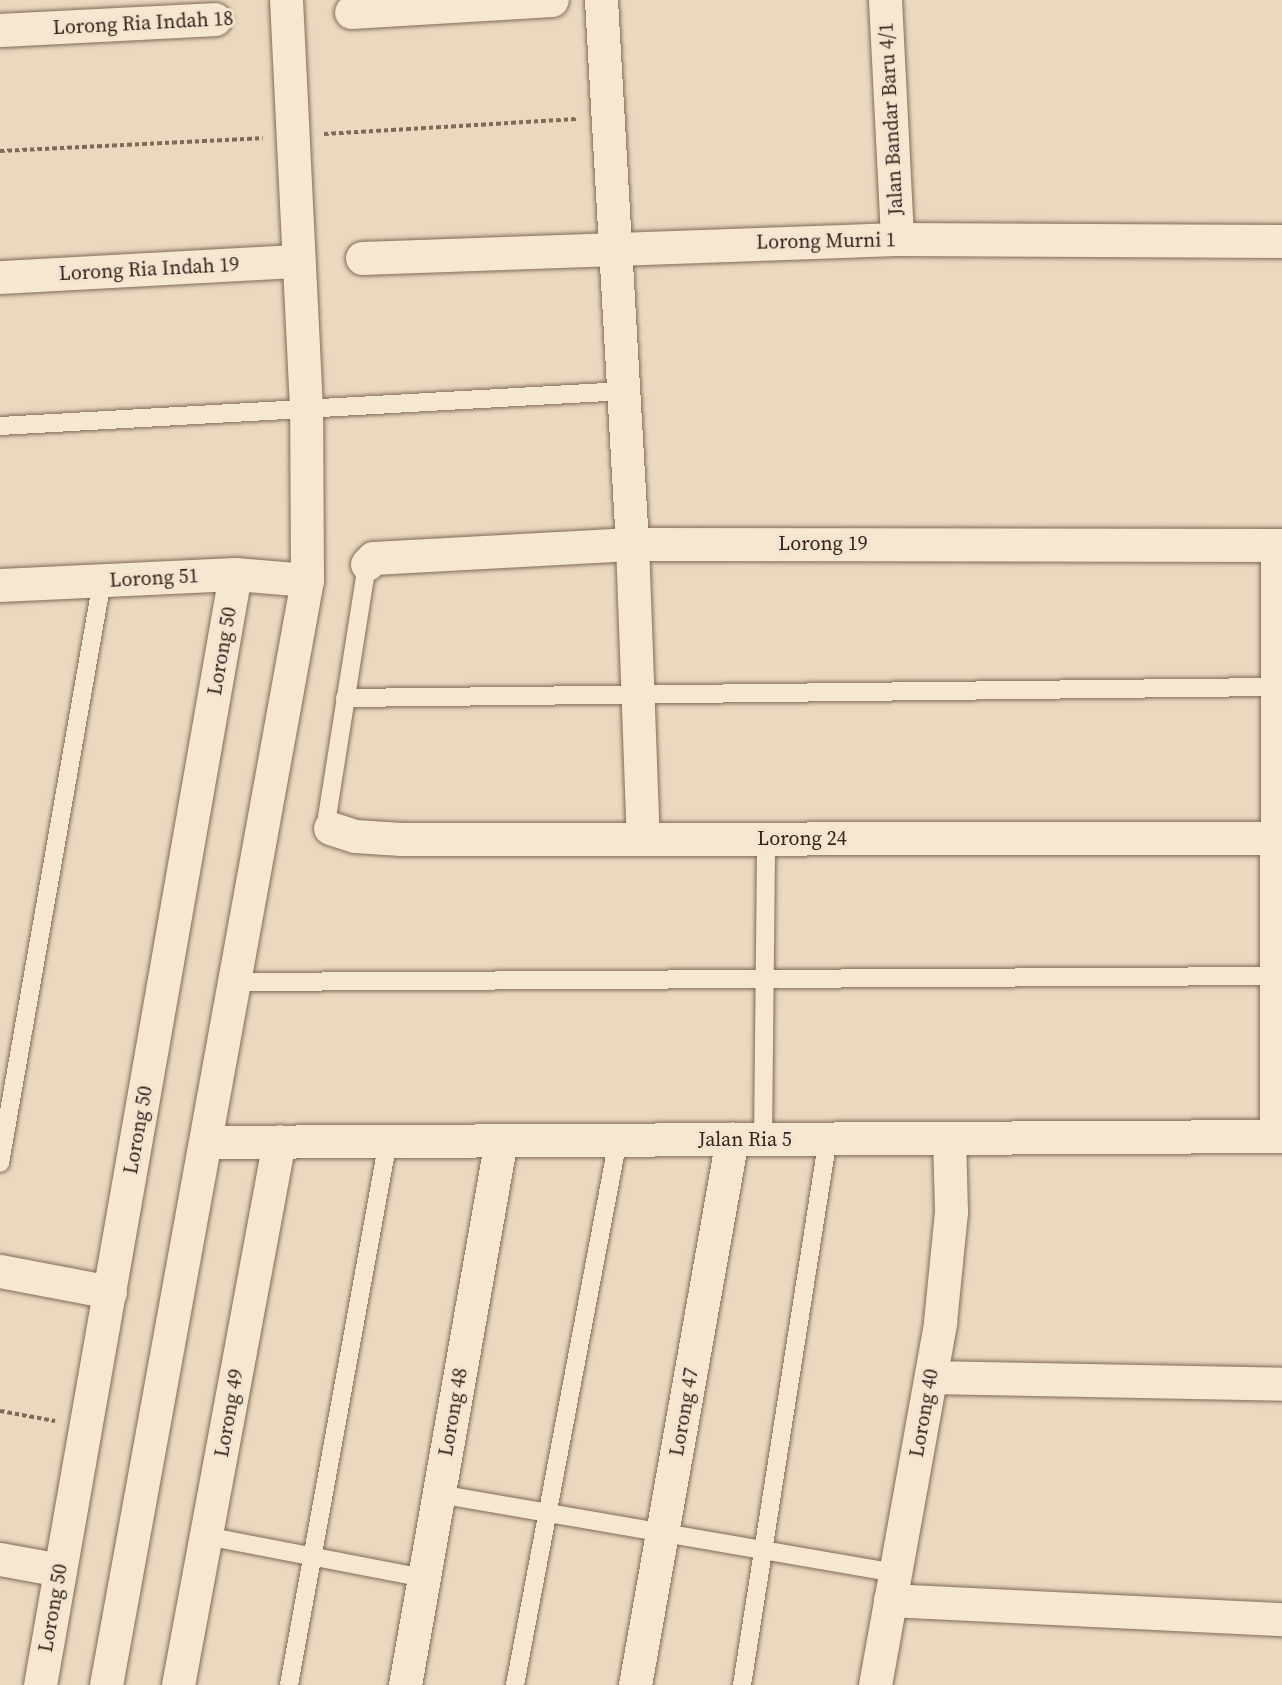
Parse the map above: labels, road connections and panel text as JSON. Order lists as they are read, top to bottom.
{
  "streets": {
    "street": [
      "Lorong Ria Indah 18",
      "Jalan Bandar Baru 4/1",
      "Lorong Murni 1",
      "Lorong Ria Indah 19",
      "Lorong 19",
      "Lorong 51",
      "Lorong 50",
      "Lorong 24",
      "Jalan Ria 5",
      "Lorong 48",
      "Lorong 47",
      "Lorong 49",
      "Lorong 40"
    ]
  },
  "crossings": [
    ["Jalan Bandar Baru 4/1", "Lorong Murni 1"],
    ["Lorong 51", "Lorong 50"],
    ["Jalan Ria 5", "Lorong 48"],
    ["Jalan Ria 5", "Lorong 47"],
    ["Jalan Ria 5", "Lorong 49"],
    ["Jalan Ria 5", "Lorong 40"]
  ]
}
